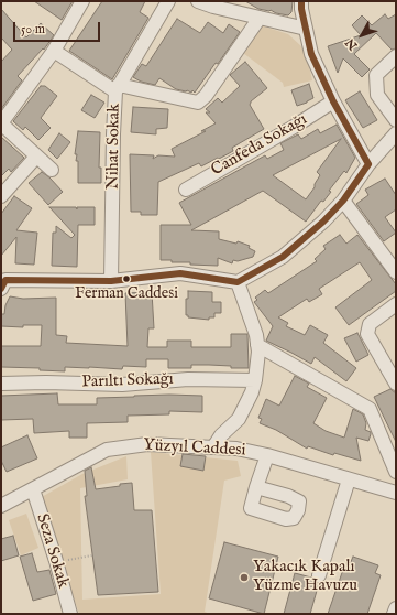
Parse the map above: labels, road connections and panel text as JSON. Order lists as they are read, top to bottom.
{
  "streets": {
    "street": [
      "Canfeda Sokağı",
      "Nihat Sokak",
      "Parıltı Sokağı",
      "Yüzyıl Caddesi",
      "Seza Sokak"
    ]
  },
  "crossings": [
    ["Yüzyıl Caddesi", "Seza Sokak"]
  ],
  "places": ["Ferman Caddesi", "Yakacık Kapalı Yüzme Havuzu"],
  "scale_bar": "50 m",
  "north": "bottom left"
}
